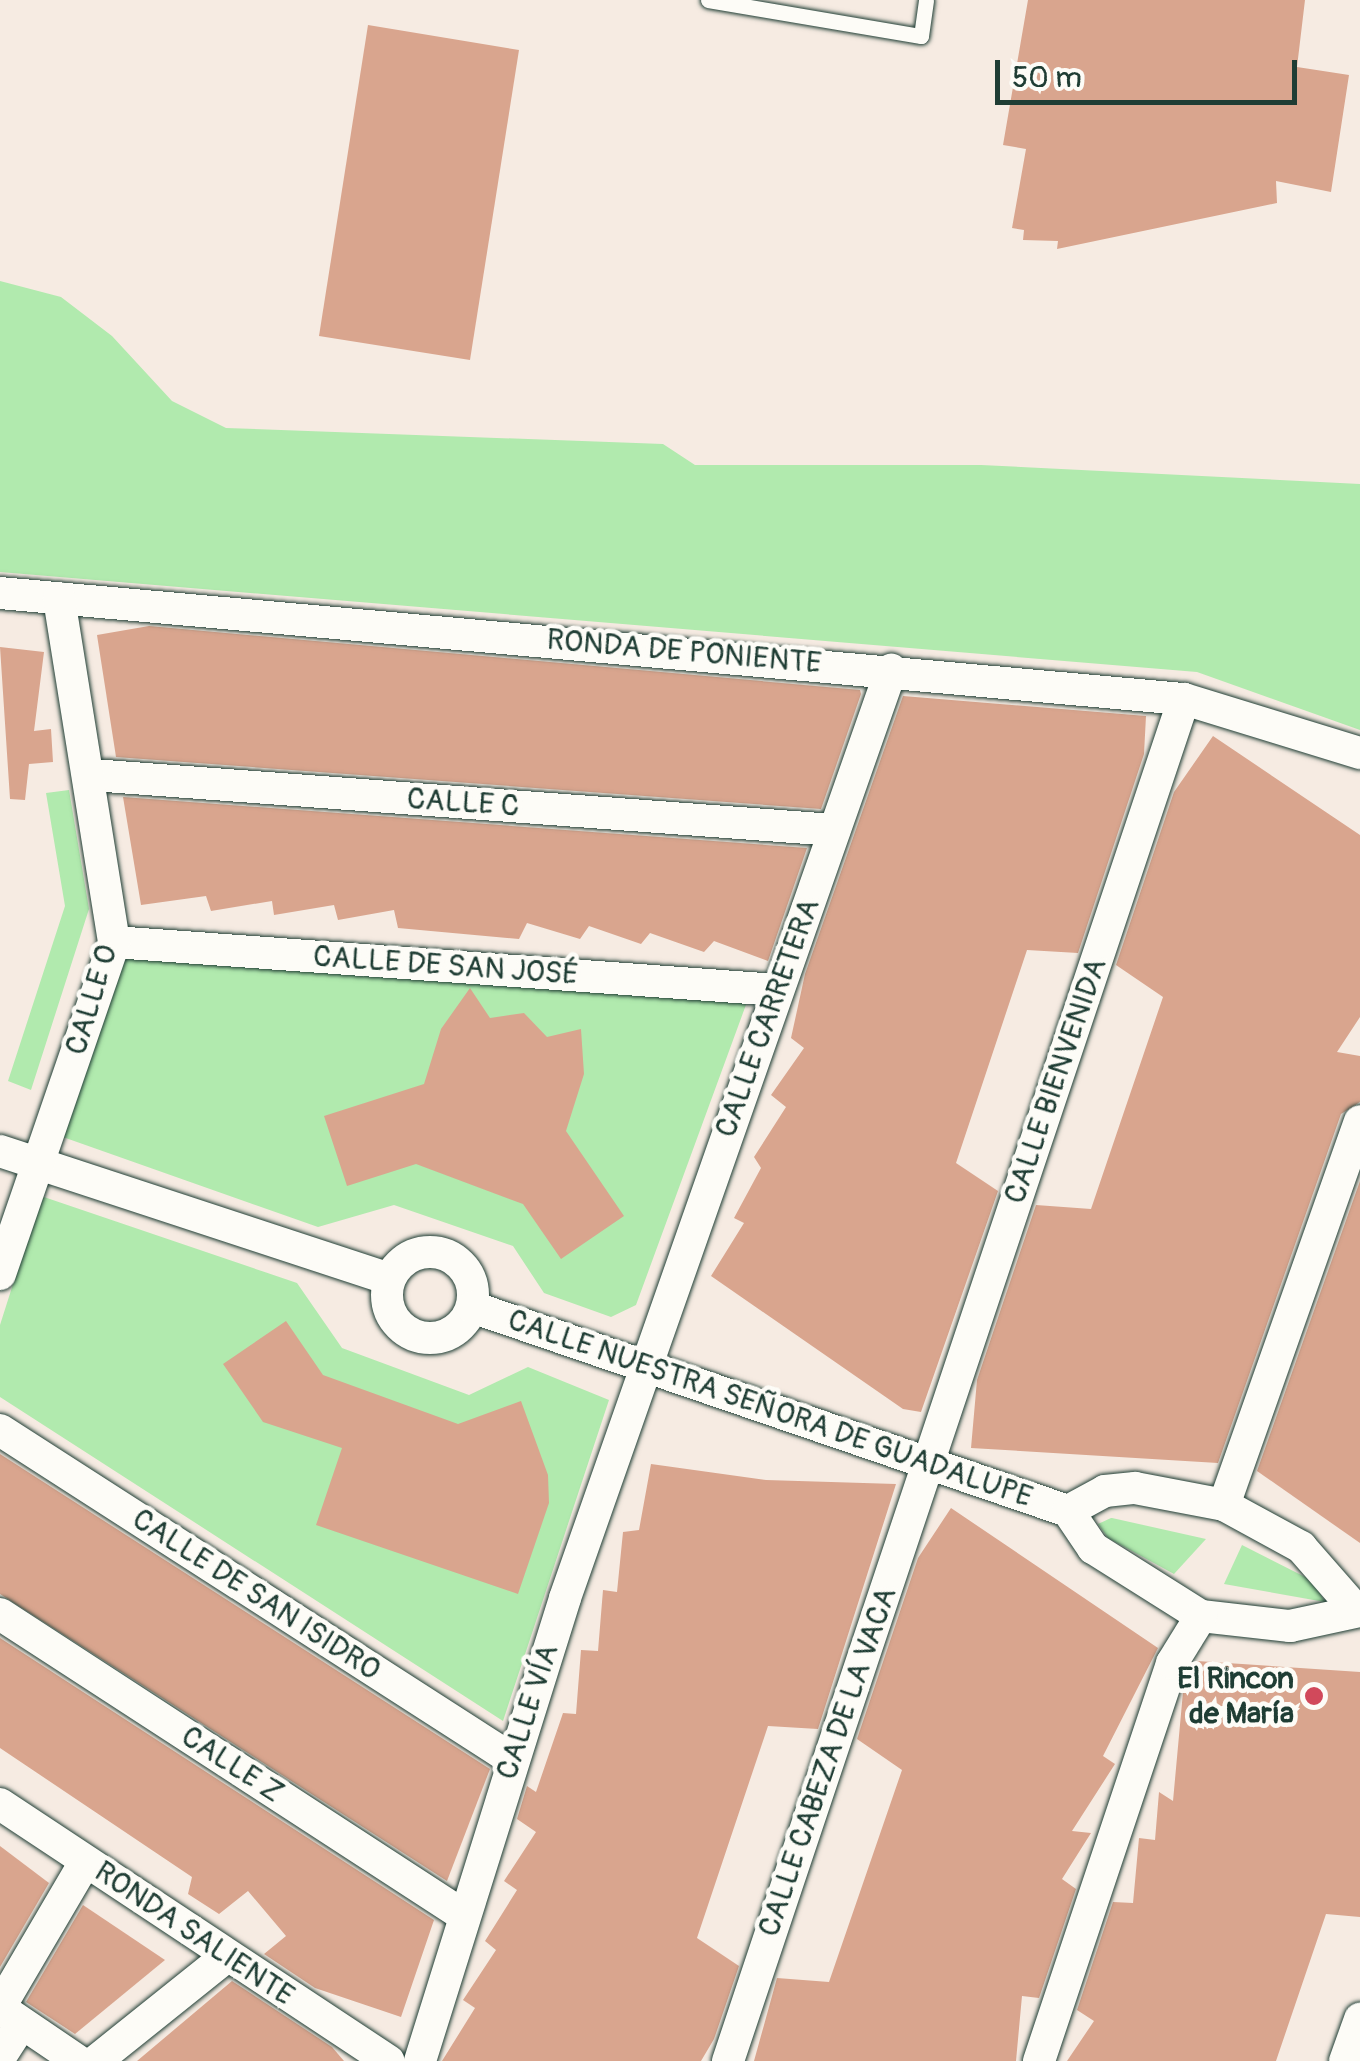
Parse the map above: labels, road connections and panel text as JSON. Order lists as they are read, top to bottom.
{
  "streets": {
    "street": [
      "RONDA DE PONIENTE",
      "CALLE C",
      "CALLE DE SAN JOSÉ",
      "CALLE O",
      "CALLE CARRETERA",
      "CALLE BIENVENIDA",
      "CALLE NUESTRA SEÑORA DE GUADALUPE",
      "CALLE DE SAN ISIDRO",
      "CALLE VÍA",
      "CALLE CABEZA DE LA VACA",
      "CALLE Z",
      "RONDA SALIENTE"
    ]
  },
  "crossings": [
    ["RONDA DE PONIENTE", "CALLE O"],
    ["RONDA DE PONIENTE", "CALLE CARRETERA"],
    ["RONDA DE PONIENTE", "CALLE BIENVENIDA"],
    ["CALLE C", "CALLE O"],
    ["CALLE C", "CALLE CARRETERA"],
    ["CALLE DE SAN JOSÉ", "CALLE O"],
    ["CALLE DE SAN JOSÉ", "CALLE CARRETERA"],
    ["CALLE CARRETERA", "CALLE NUESTRA SEÑORA DE GUADALUPE"],
    ["CALLE CARRETERA", "CALLE VÍA"],
    ["CALLE BIENVENIDA", "CALLE NUESTRA SEÑORA DE GUADALUPE"],
    ["CALLE BIENVENIDA", "CALLE CABEZA DE LA VACA"],
    ["CALLE NUESTRA SEÑORA DE GUADALUPE", "CALLE VÍA"],
    ["CALLE NUESTRA SEÑORA DE GUADALUPE", "CALLE CABEZA DE LA VACA"],
    ["CALLE DE SAN ISIDRO", "CALLE VÍA"],
    ["CALLE VÍA", "CALLE Z"]
  ],
  "places": ["El Rincon de María"],
  "scale_bar": "50 m"
}
